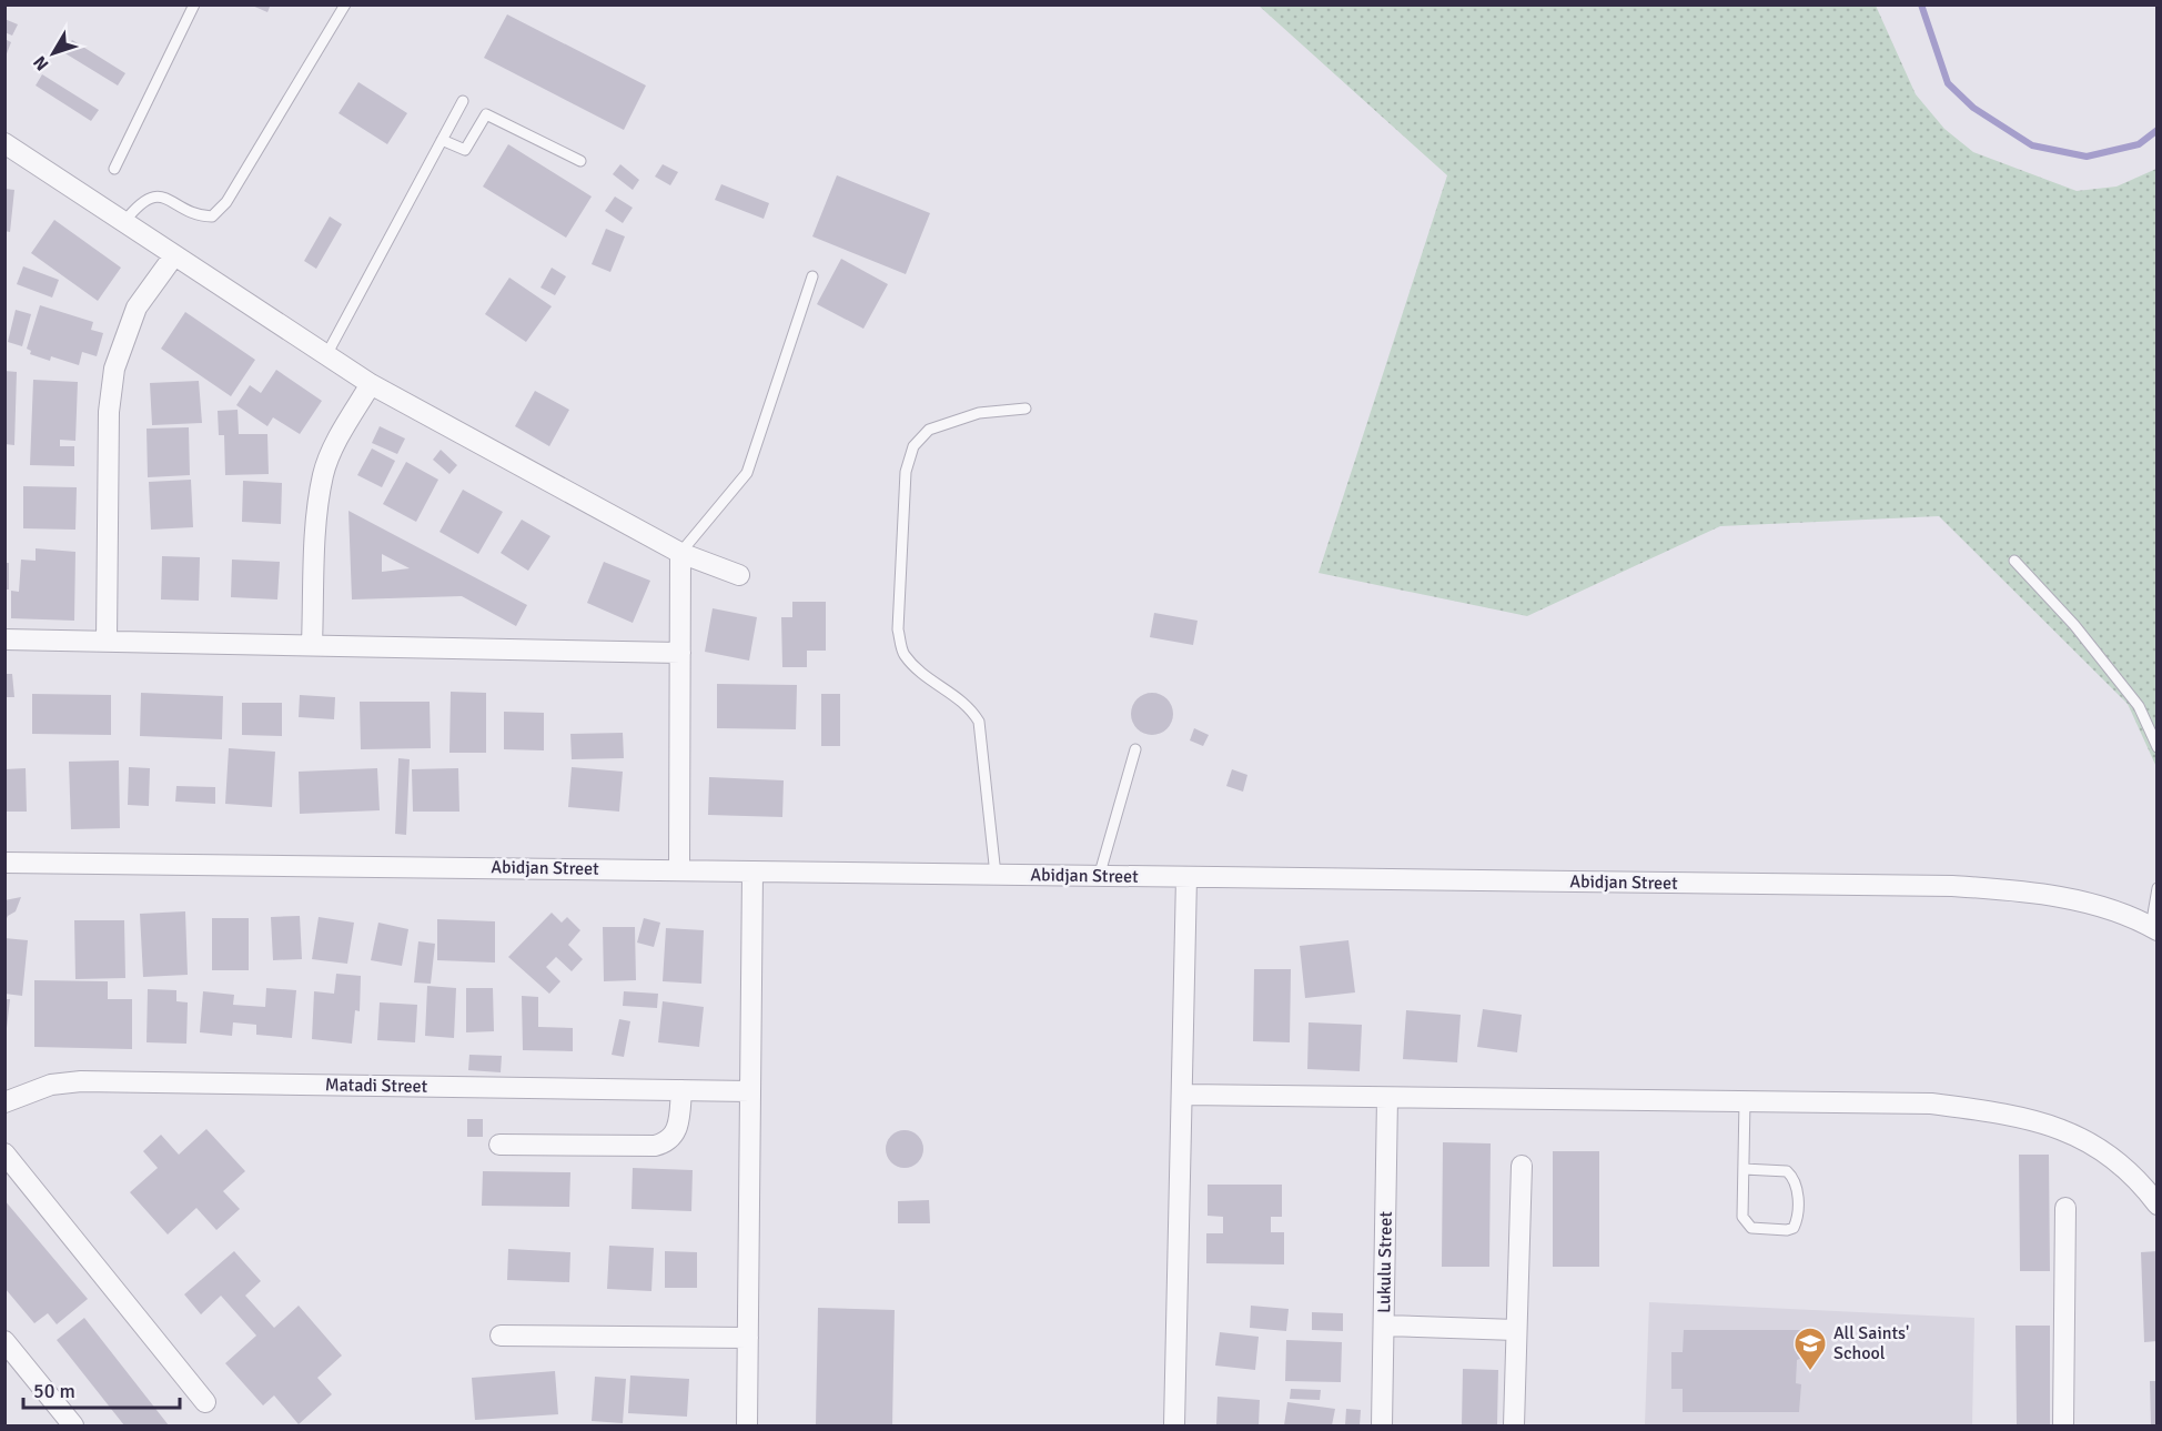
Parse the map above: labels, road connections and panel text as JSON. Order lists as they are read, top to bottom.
{
  "streets": {
    "street": ["Abidjan Street", "Matadi Street", "Lukulu Street"]
  },
  "places": {
    "school or university": ["All Saints' School"]
  },
  "scale_bar": "50 m",
  "north": "bottom left"
}
